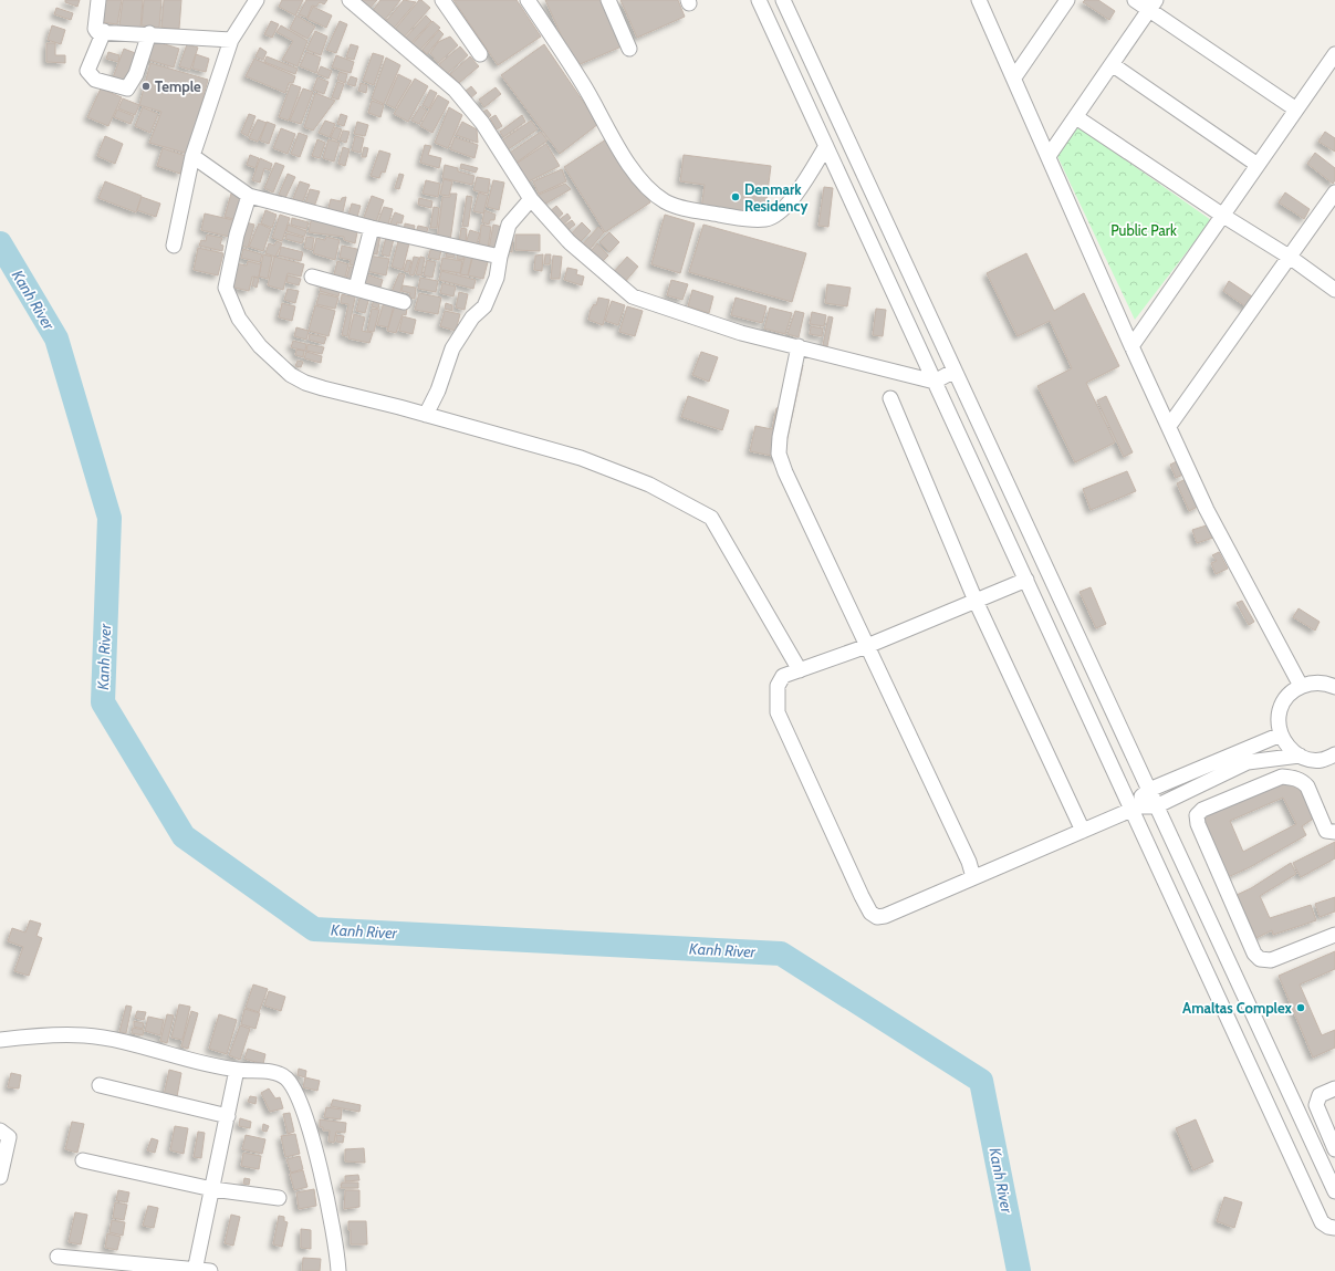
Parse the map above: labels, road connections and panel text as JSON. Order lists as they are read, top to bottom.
{
  "water": ["Kanh River"],
  "parks": ["Public Park"],
  "places": ["Temple", "Denmark Residency", "Amaltas Complex"]
}
